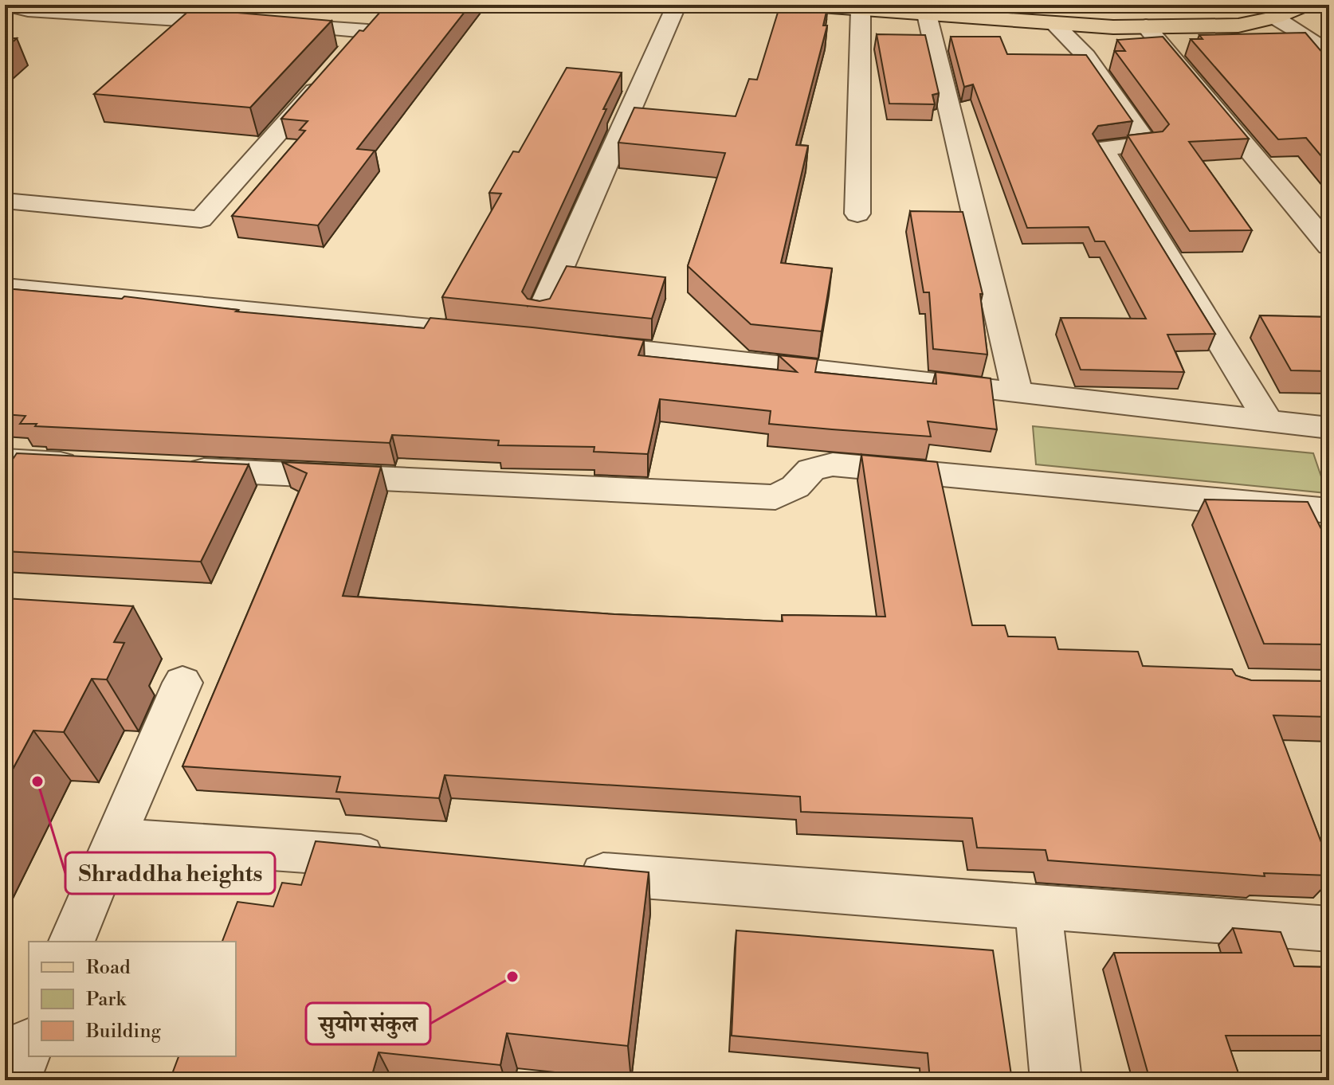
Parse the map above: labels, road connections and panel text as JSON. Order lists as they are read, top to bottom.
{
  "places": ["Shraddha heights", "सुयोग संकुल"],
  "legend": ["Road", "Park", "Building"]
}
